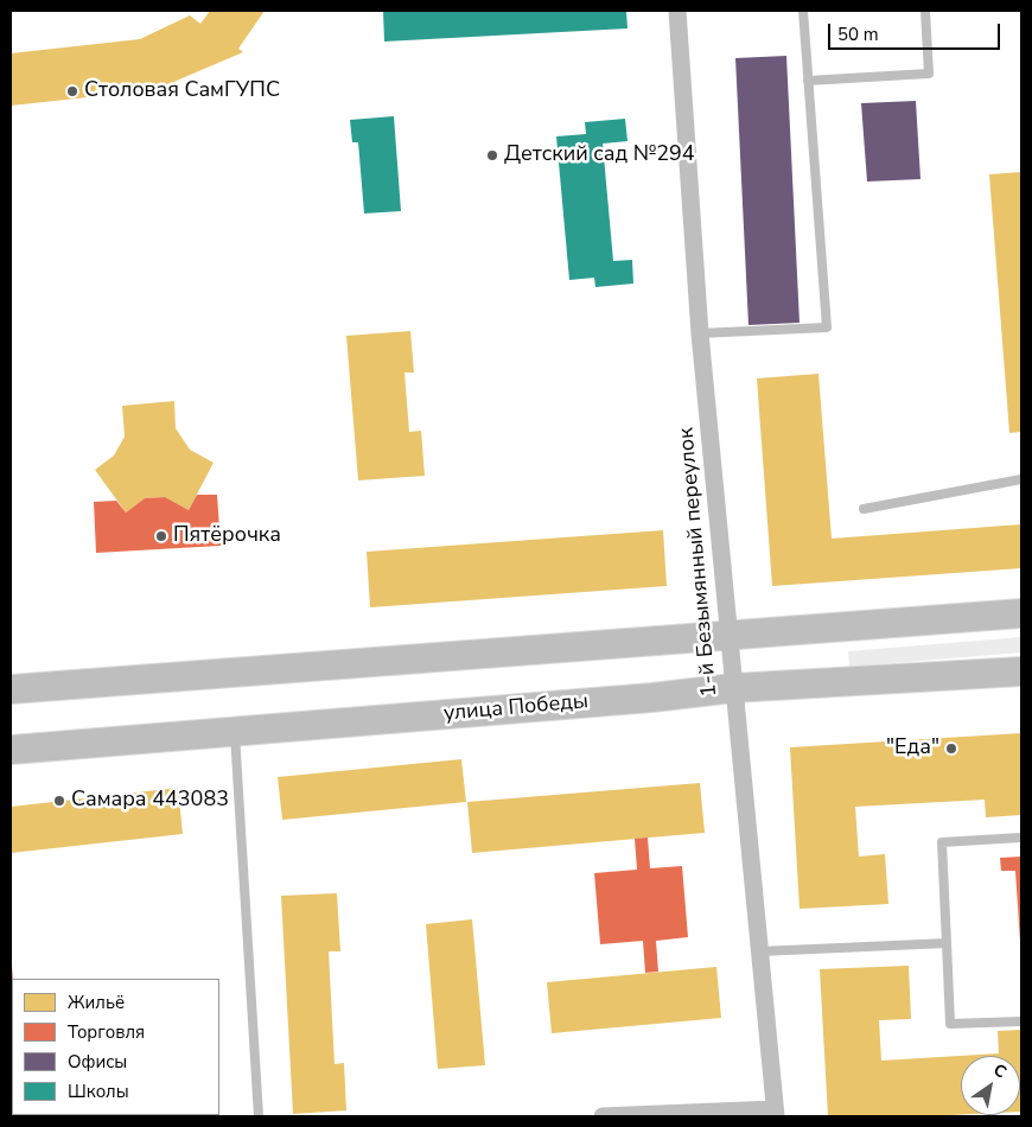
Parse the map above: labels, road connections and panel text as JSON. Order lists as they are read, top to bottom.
{
  "streets": {
    "main road": ["улица Победы"],
    "street": ["1-й Безымянный переулок"]
  },
  "crossings": [
    ["1-й Безымянный переулок", "улица Победы"]
  ],
  "places": [
    "Столовая СамГУПС",
    "Детский сад №294",
    "Пятёрочка",
    "\"Еда\"",
    "Самара 443083"
  ],
  "legend": [
    "Жильё",
    "Торговля",
    "Офисы",
    "Школы"
  ],
  "scale_bar": "50 m",
  "north": "top right"
}
